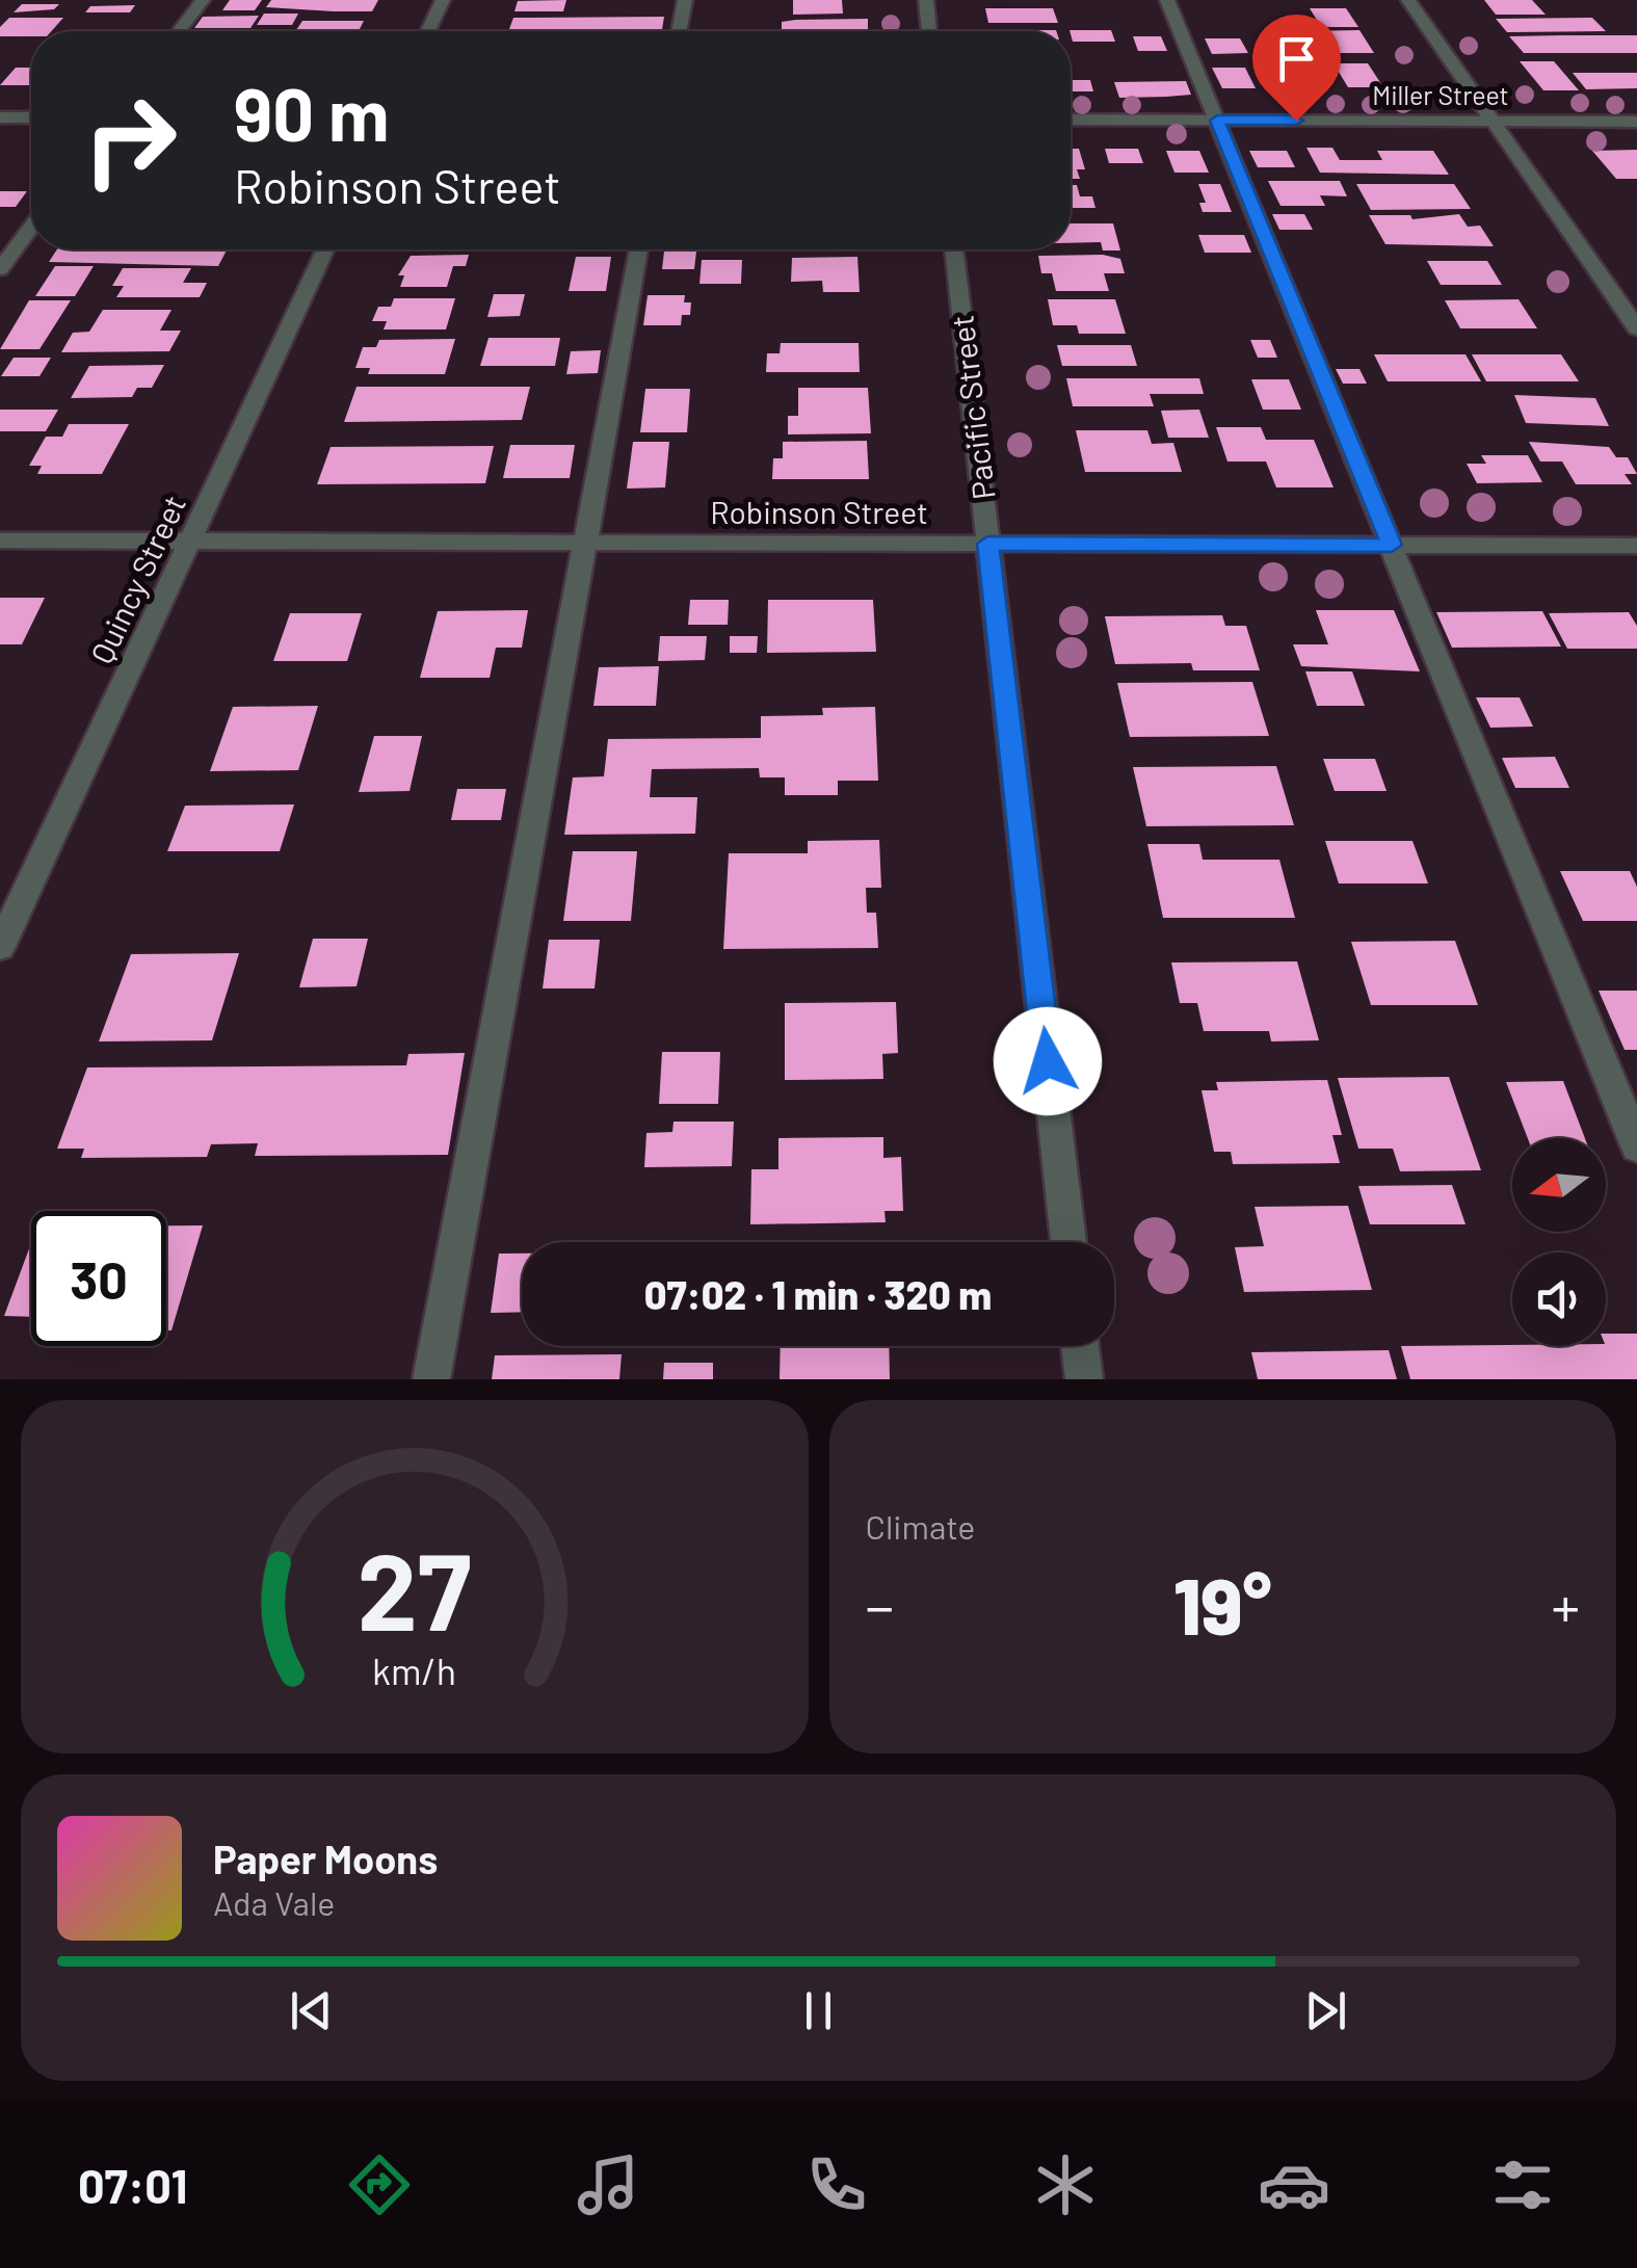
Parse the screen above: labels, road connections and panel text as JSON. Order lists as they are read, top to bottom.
{
  "streets": {
    "street": [
      "Miller Street",
      "Pacific Street",
      "Robinson Street",
      "Quincy Street"
    ]
  },
  "crossings": [
    ["Pacific Street", "Robinson Street"],
    ["Robinson Street", "Quincy Street"]
  ],
  "north": "left",
  "page": {
    "turn": ["90 m", "Robinson Street"],
    "limit": "30",
    "trip": "07:02 · 1 min · 320 m",
    "tile": "Climate",
    "heat": ["−", "19°", "+"],
    "song": ["Paper Moons", "Ada Vale"],
    "tabs": "07:01",
    "gauge": ["27", "km/h"]
  }
}
